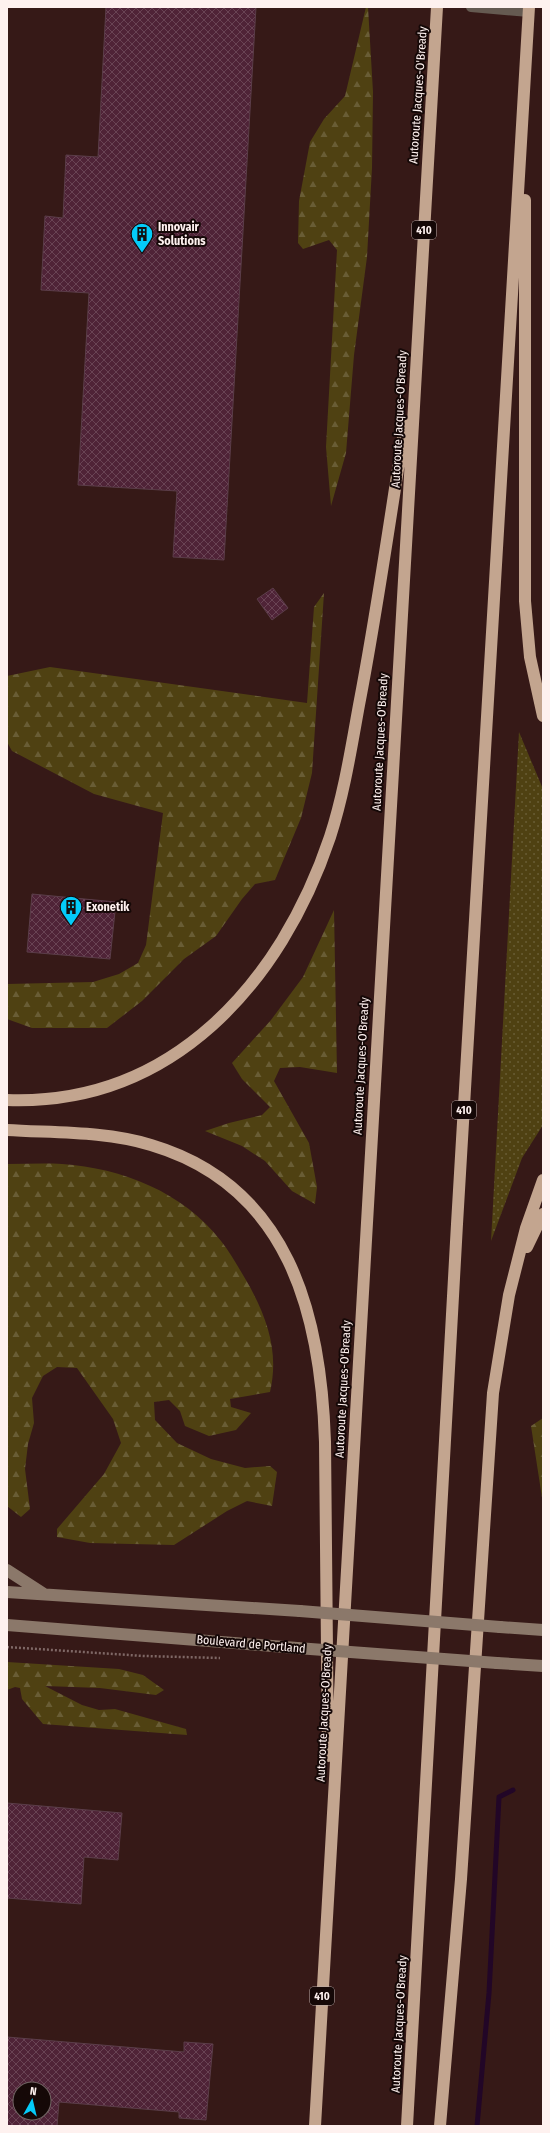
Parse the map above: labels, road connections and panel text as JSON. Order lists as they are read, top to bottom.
{
  "streets": {
    "highway": ["Autoroute Jacques-O'Bready", "410"],
    "main road": ["Boulevard de Portland"]
  },
  "places": {
    "building": ["Innovair Solutions", "Exonetik"]
  },
  "north": "top"
}
